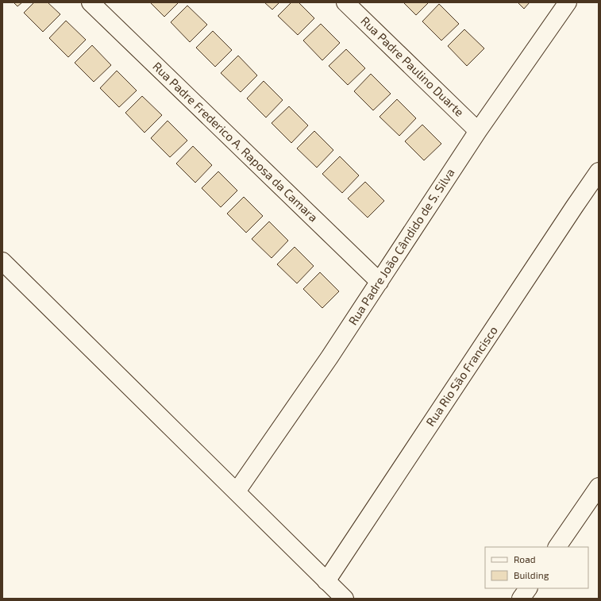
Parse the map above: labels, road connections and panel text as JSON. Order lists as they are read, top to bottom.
{
  "streets": {
    "street": [
      "Rua Padre Paulino Duarte",
      "Rua Padre Frederico A. Raposa da Camara",
      "Rua Padre João Cândido de S. Silva",
      "Rua Rio São Francisco"
    ]
  },
  "crossings": [
    ["Rua Padre Paulino Duarte", "Rua Padre João Cândido de S. Silva"],
    ["Rua Padre Frederico A. Raposa da Camara", "Rua Padre João Cândido de S. Silva"]
  ],
  "legend": ["Road", "Building"]
}
